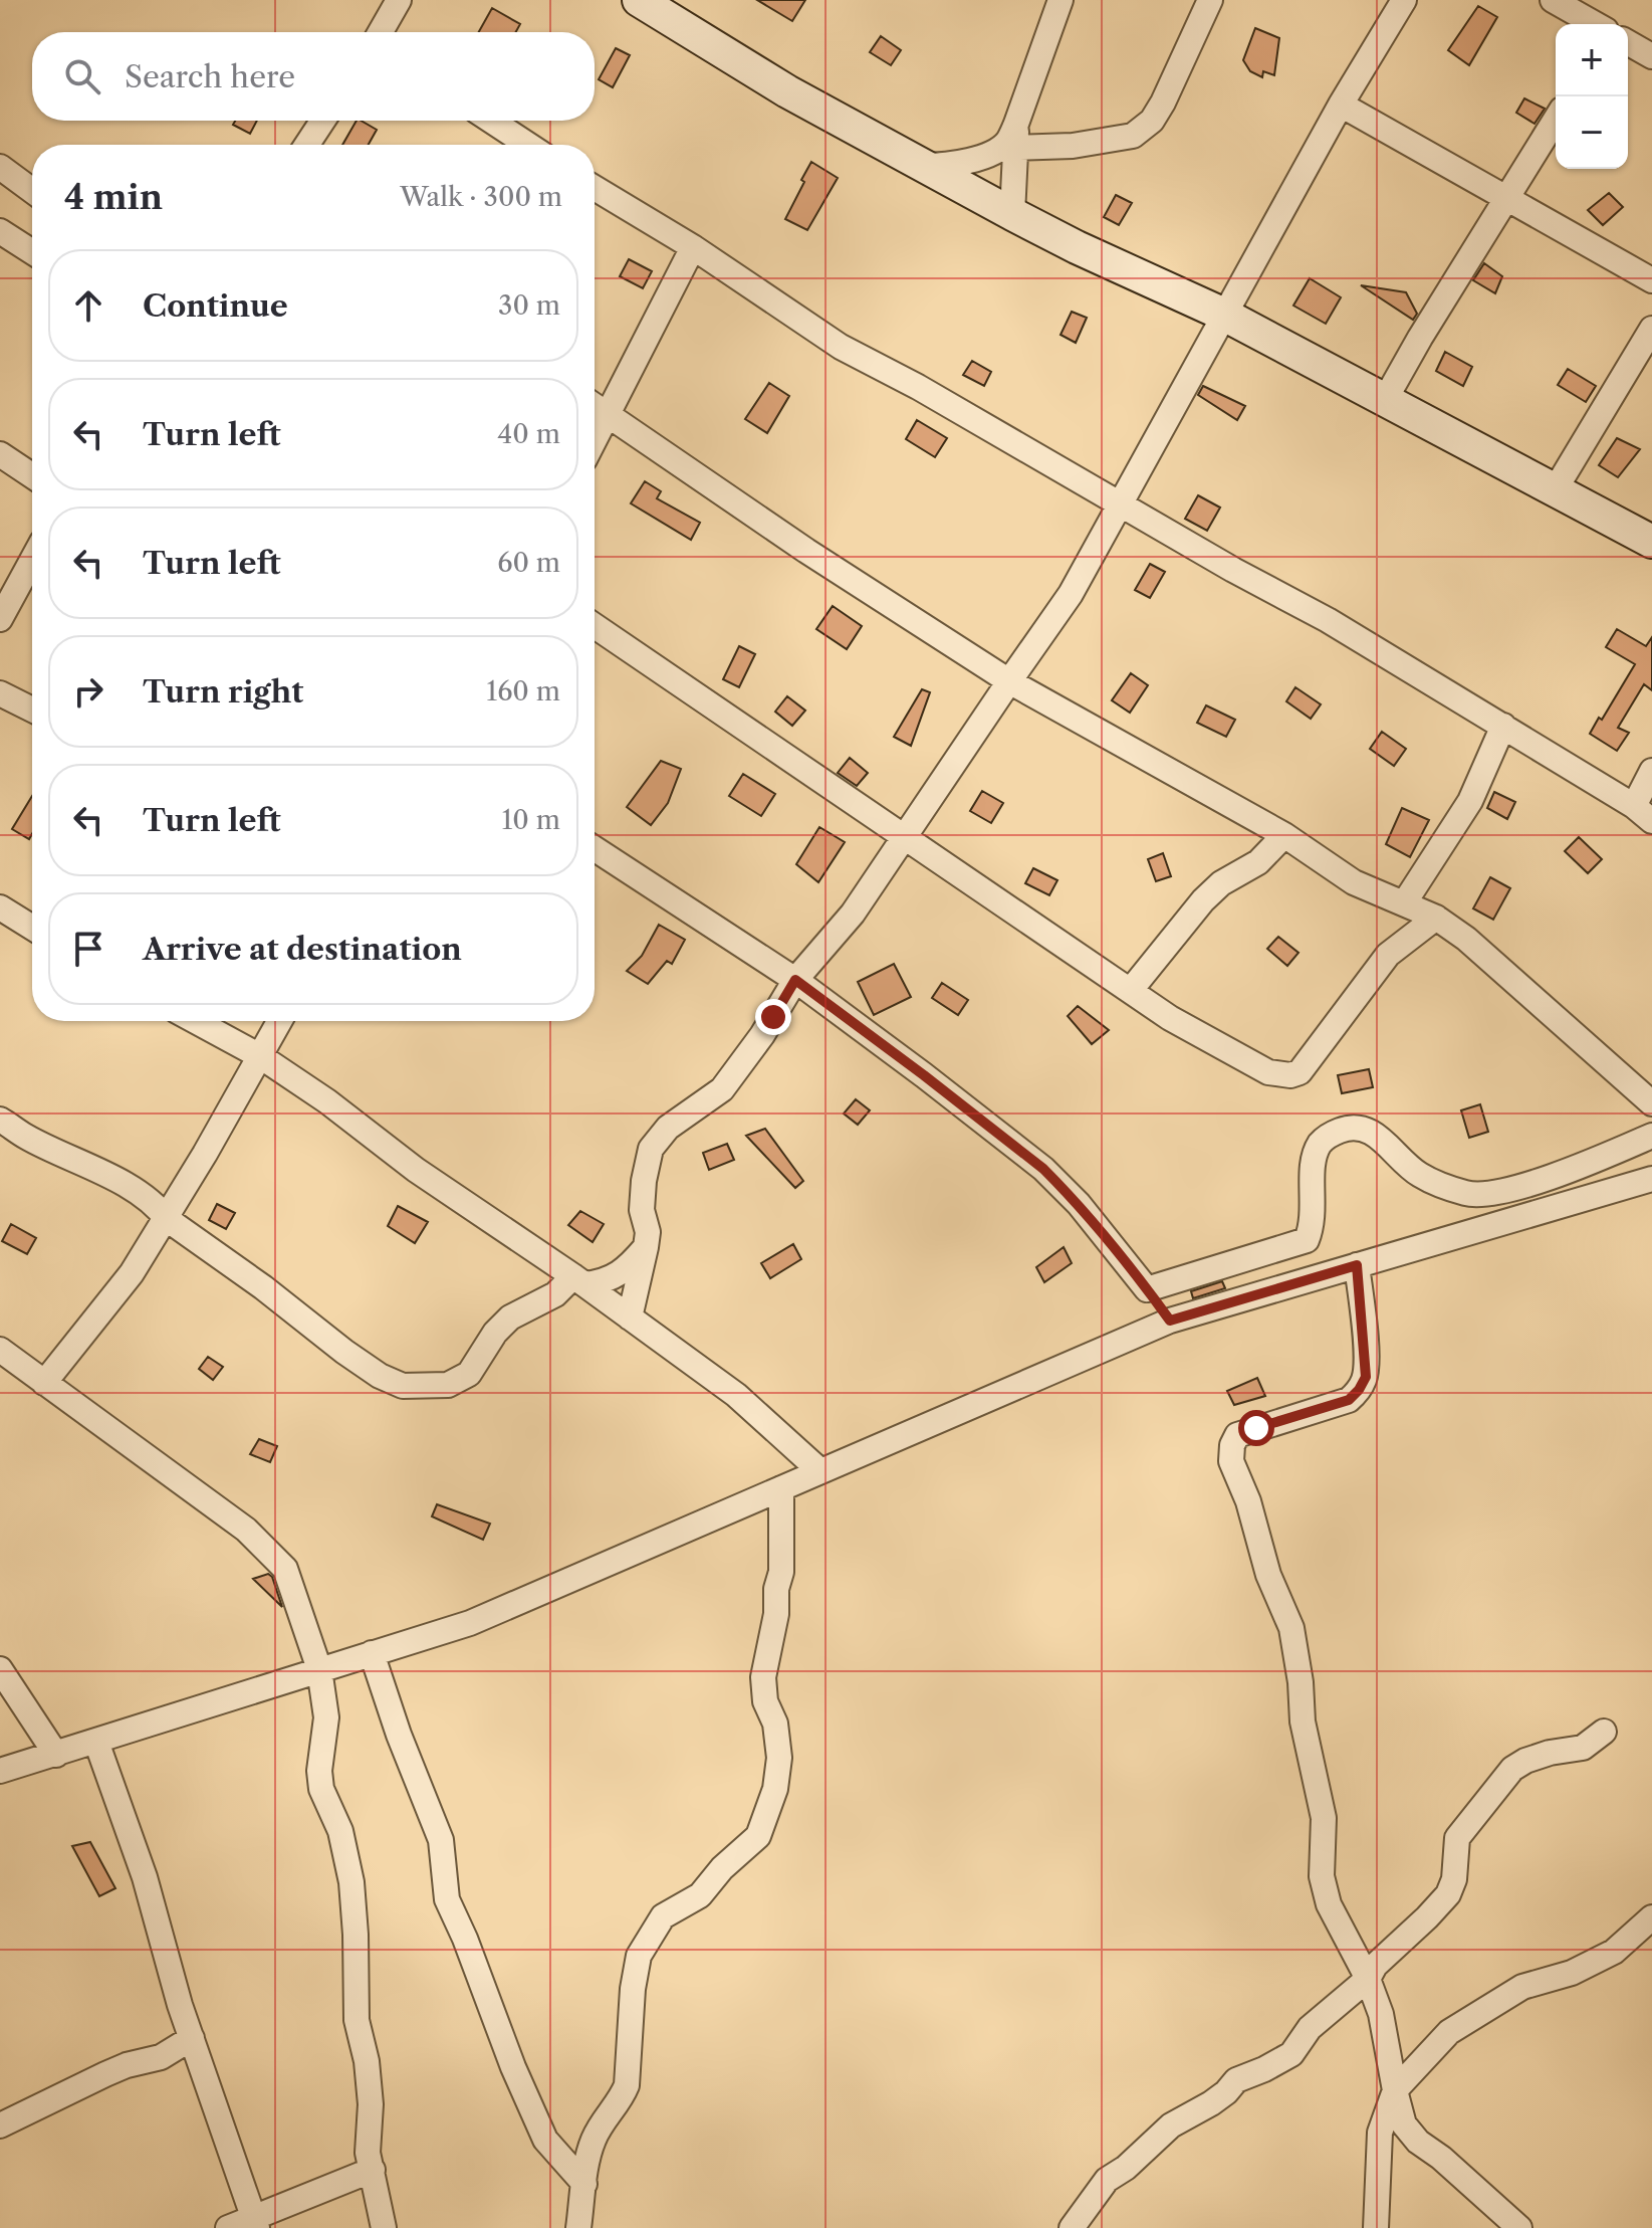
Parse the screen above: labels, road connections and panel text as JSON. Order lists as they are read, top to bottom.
{
  "page": {
    "map_buttons": ["+", "−"],
    "search": "Search here",
    "heading": ["4 min", "Walk · 300 m"],
    "list": [
      ["Continue", "30 m"],
      ["Turn left", "40 m"],
      ["Turn left", "60 m"],
      ["Turn right", "160 m"],
      ["Turn left", "10 m"],
      "Arrive at destination"
    ]
  }
}
